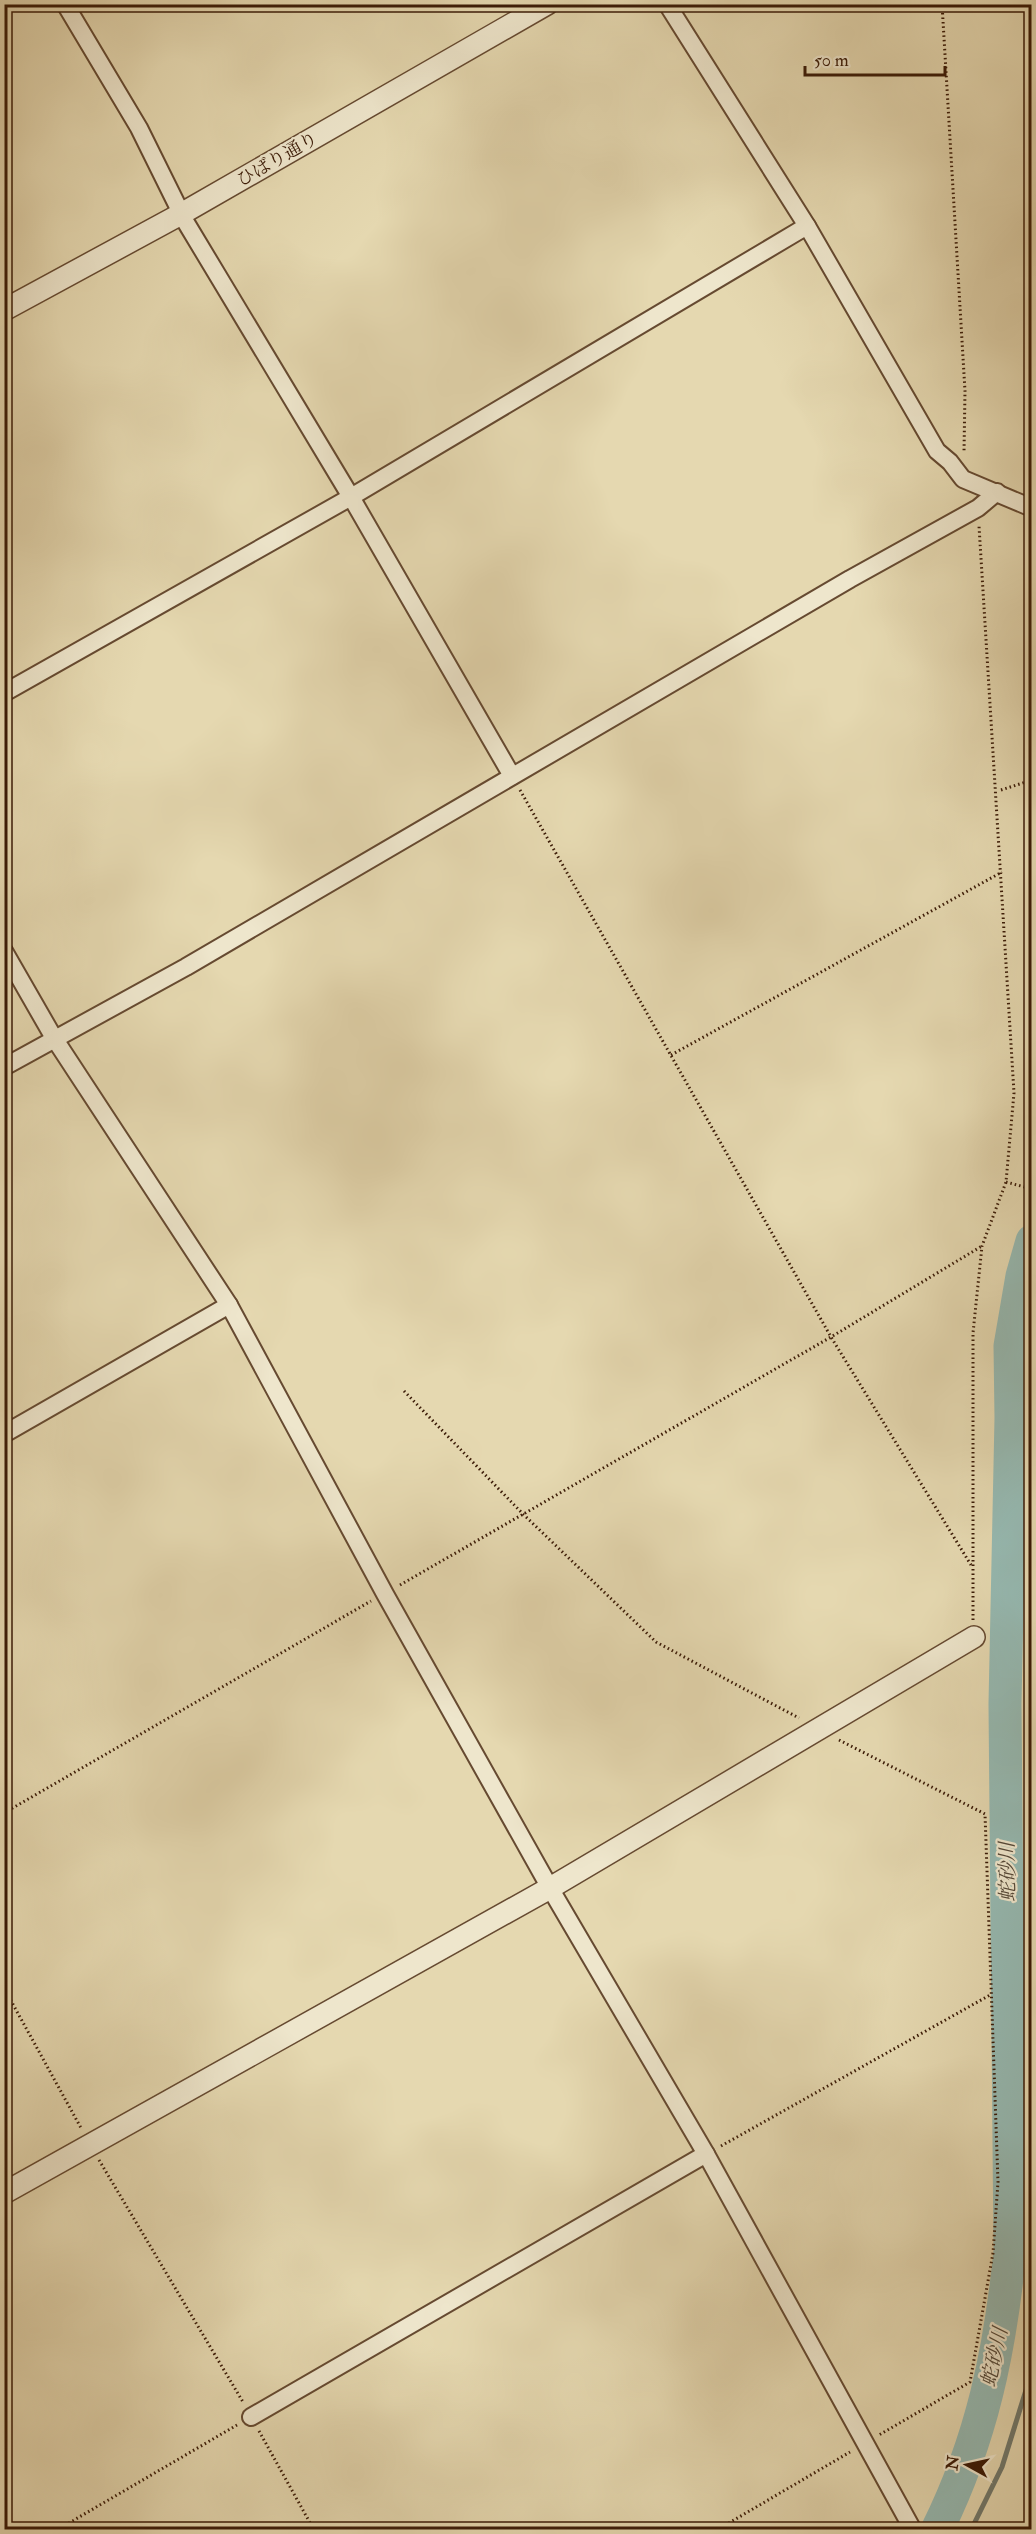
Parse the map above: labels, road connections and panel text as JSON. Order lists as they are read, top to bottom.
{
  "streets": {
    "street": ["ひばり通り"]
  },
  "water": ["蛇砂川"],
  "scale_bar": "50 m",
  "north": "left"
}
